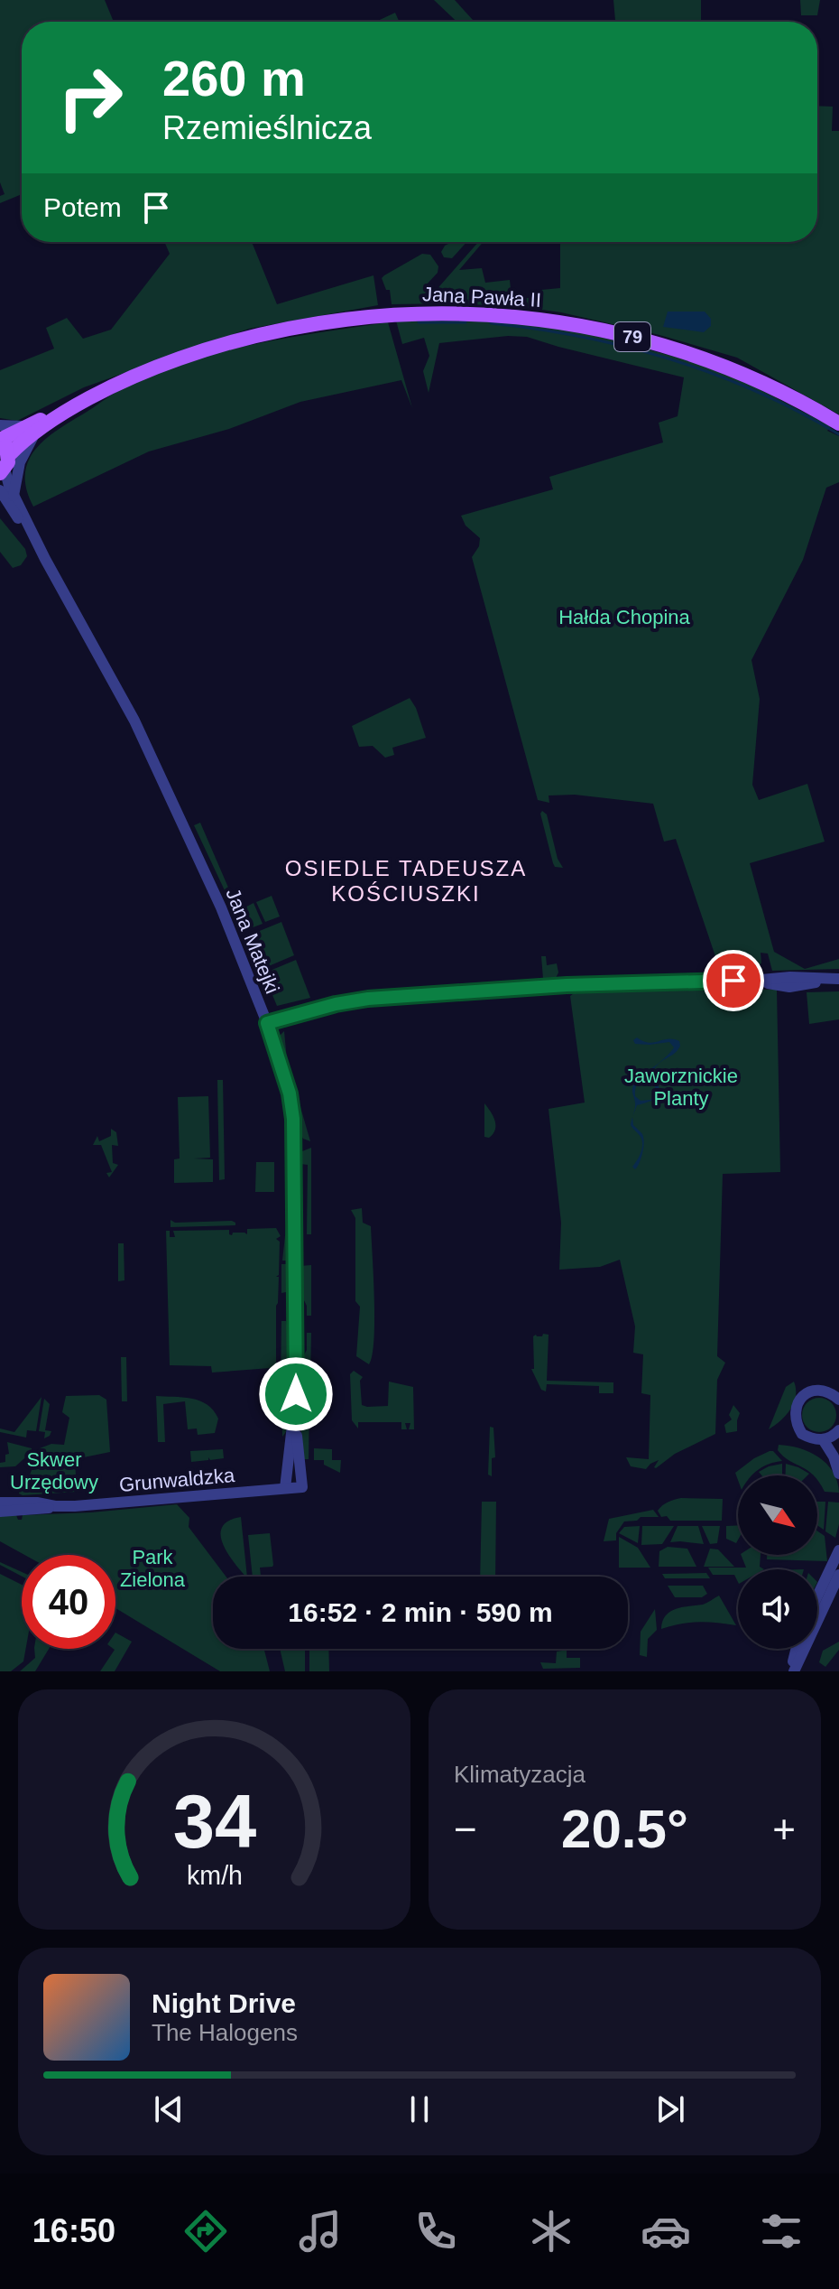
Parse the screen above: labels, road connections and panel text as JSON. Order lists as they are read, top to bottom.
{
  "streets": {
    "main road": ["Jana Pawła II", "79"],
    "street": ["Jana Matejki", "Grunwaldzka"]
  },
  "crossings": [
    ["Jana Pawła II", "Jana Matejki"],
    ["Jana Matejki", "Grunwaldzka"]
  ],
  "districts": ["OSIEDLE TADEUSZA KOŚCIUSZKI"],
  "parks": [
    "Hałda Chopina",
    "Jaworznickie Planty",
    "Skwer Urzędowy",
    "Park Zielona"
  ],
  "north": "bottom right",
  "page": {
    "turn": ["260 m", "Rzemieślnicza"],
    "then": "Potem",
    "limit": "40",
    "trip": "16:52 · 2 min · 590 m",
    "tile": "Klimatyzacja",
    "heat": ["−", "20.5°", "+"],
    "song": ["Night Drive", "The Halogens"],
    "tabs": "16:50",
    "gauge": ["34", "km/h"]
  }
}
